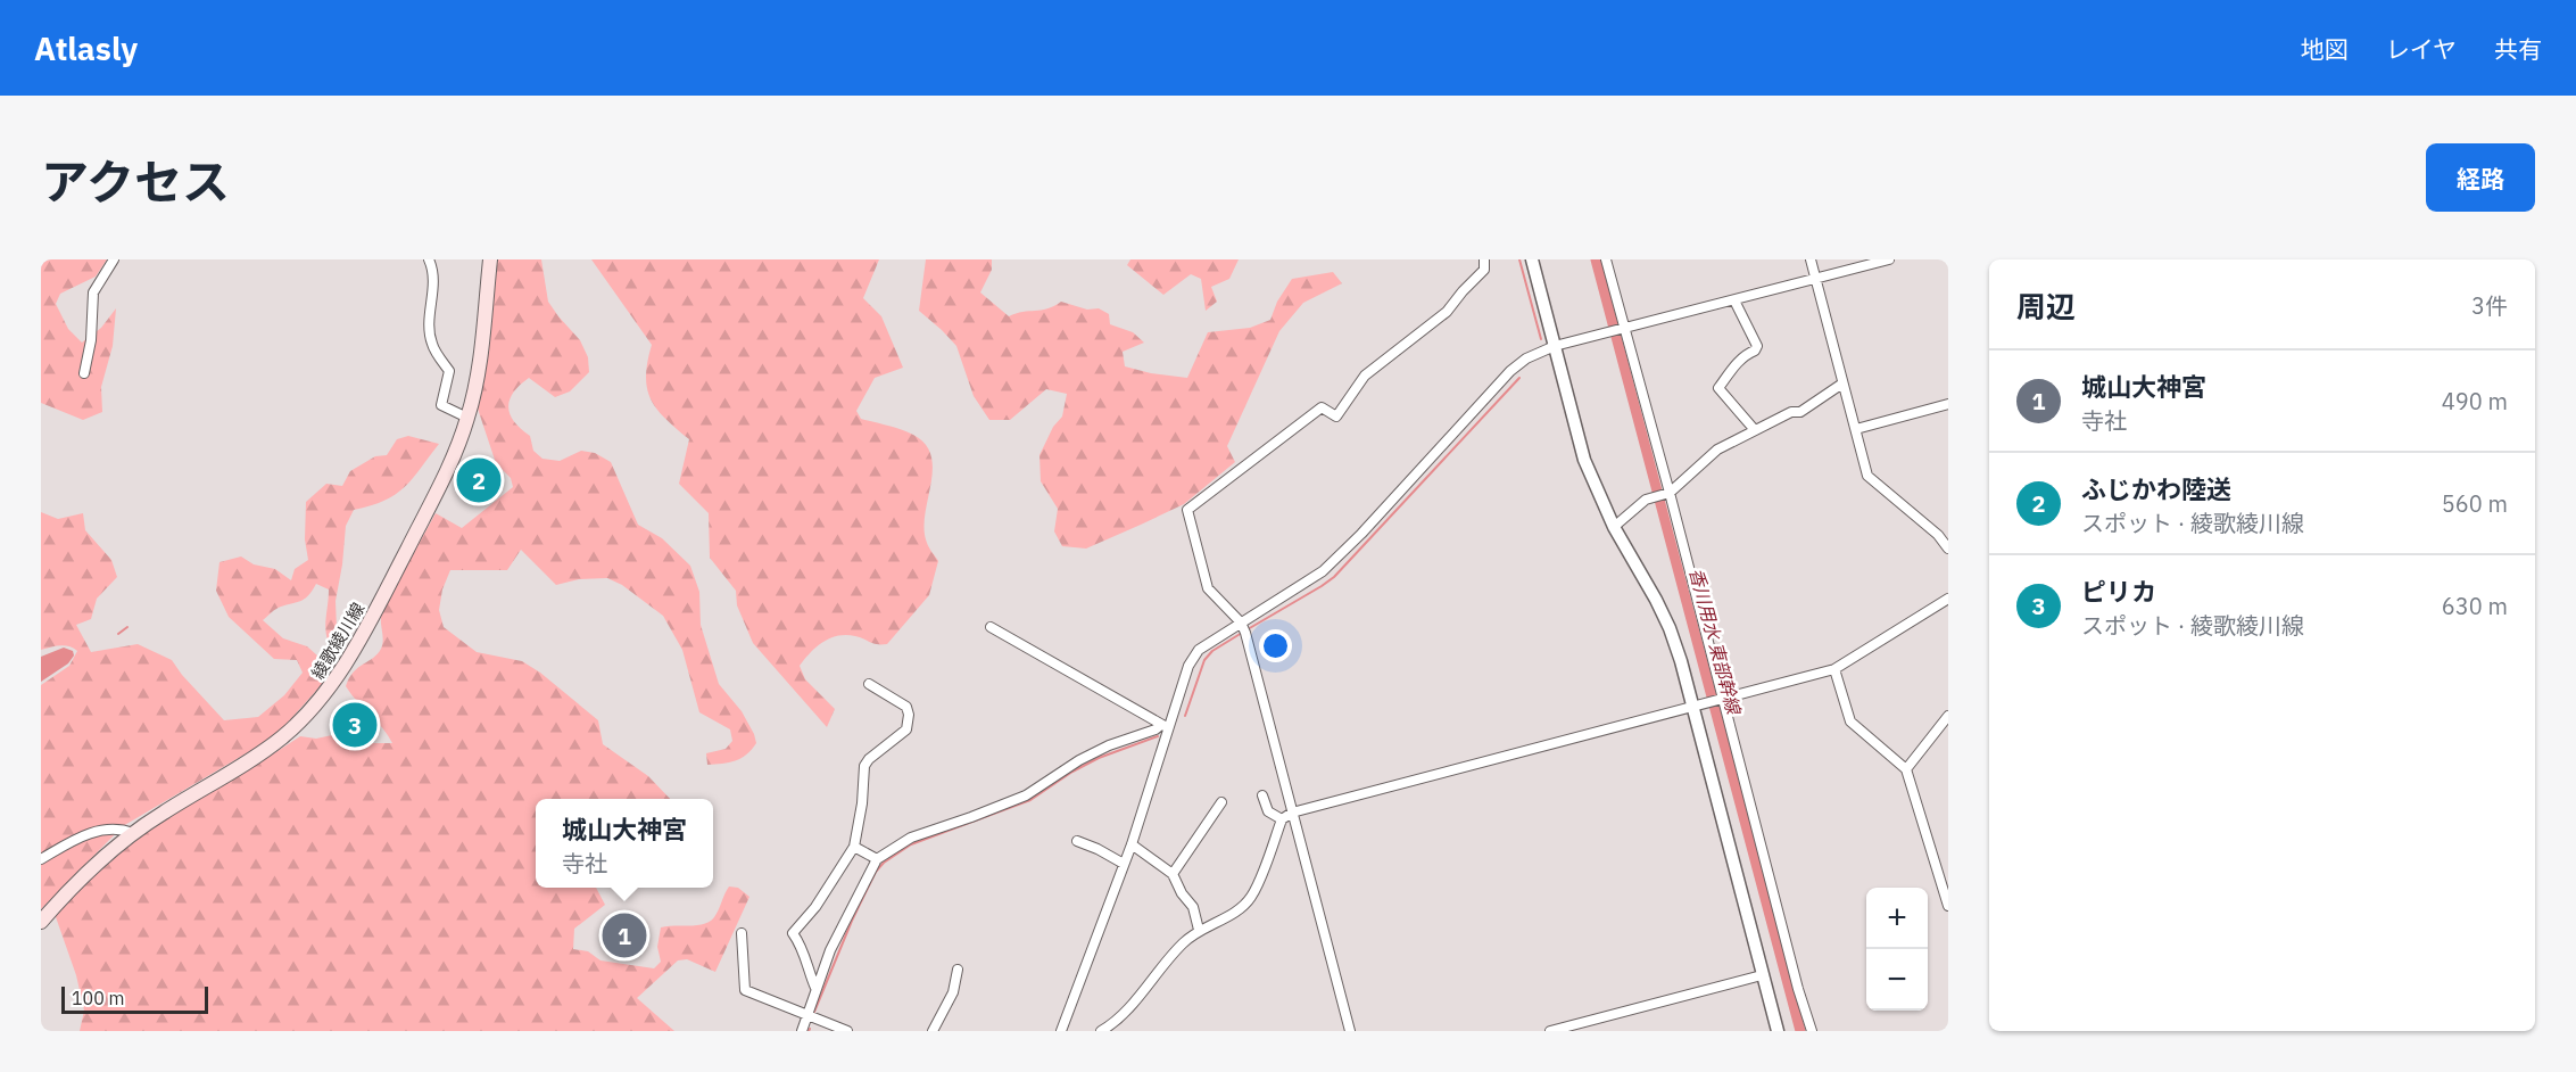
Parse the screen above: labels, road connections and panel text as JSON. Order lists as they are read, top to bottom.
{
  "streets": {
    "main road": ["綾歌綾川線"]
  },
  "water": ["香川用水 東部幹線"],
  "scale_bar": "100 m",
  "page": {
    "header": "Atlasly",
    "nav": ["地図", "レイヤ", "共有"],
    "title": "アクセス",
    "buttons": "経路",
    "heading": ["周辺", "3件"],
    "list": [
      {
        "mark": "1",
        "name": "城山大神宮",
        "note": "寺社",
        "value": "490 m"
      },
      {
        "mark": "2",
        "name": "ふじかわ陸送",
        "note": "スポット · 綾歌綾川線",
        "value": "560 m"
      },
      {
        "mark": "3",
        "name": "ピリカ",
        "note": "スポット · 綾歌綾川線",
        "value": "630 m"
      }
    ],
    "pins": ["2", "3", "1"],
    "popup": ["城山大神宮", "寺社"],
    "map_buttons": ["+", "−"],
    "scale": "100 m"
  }
}
